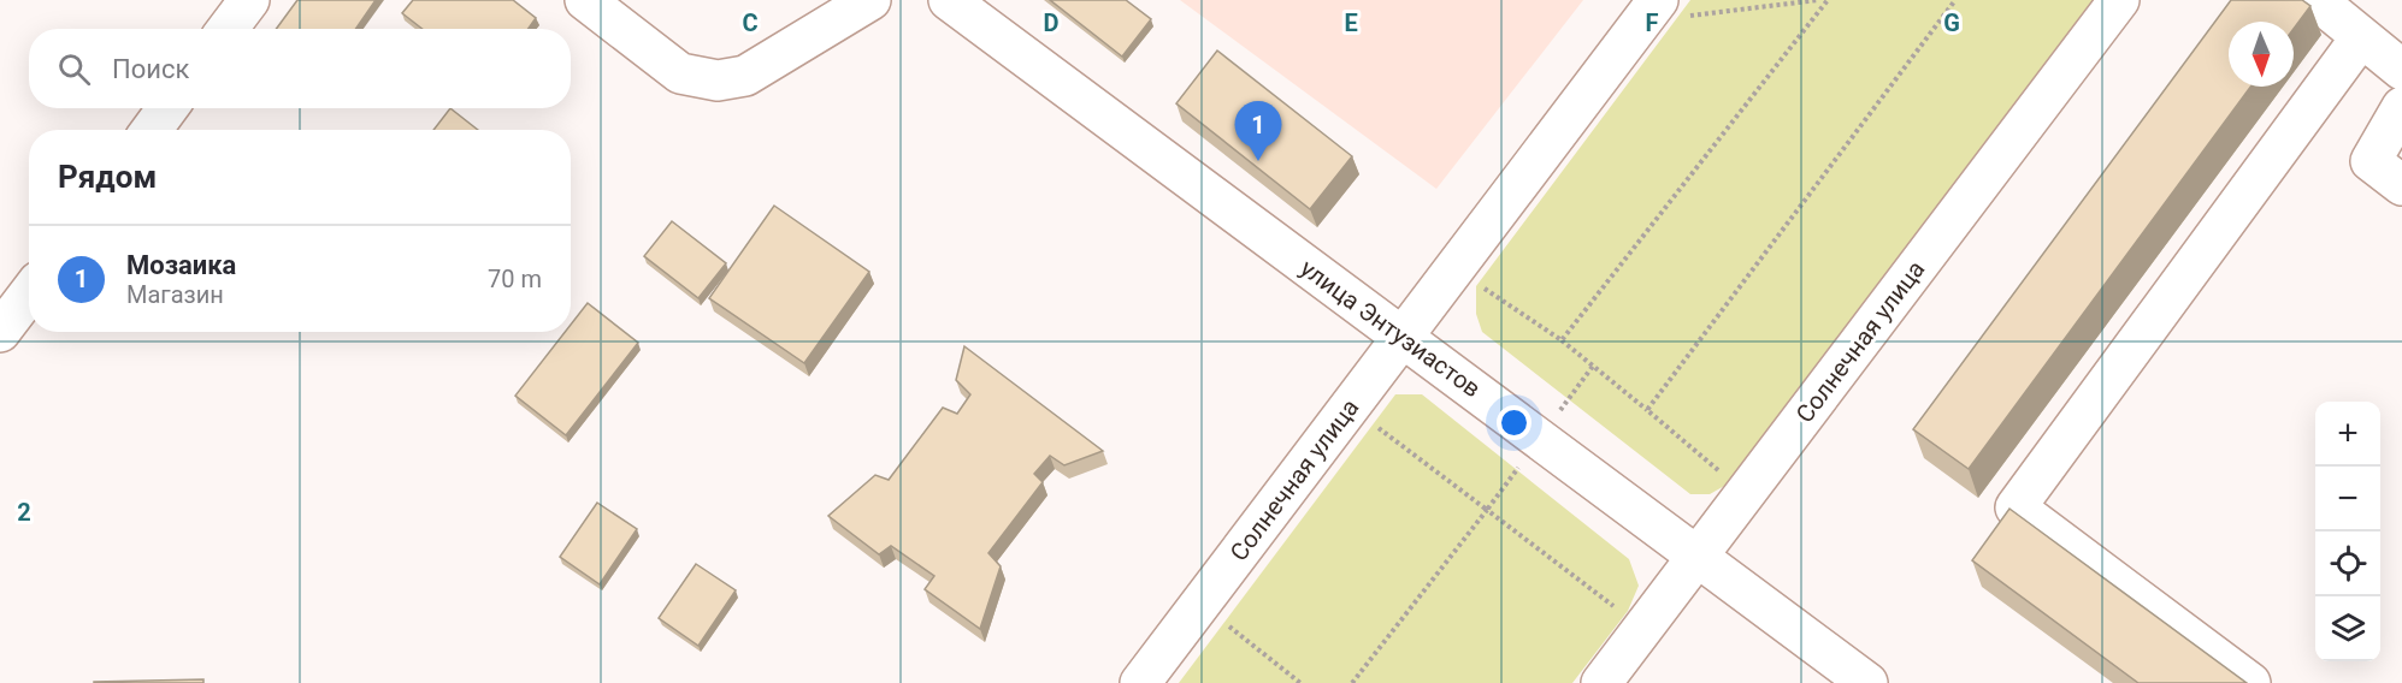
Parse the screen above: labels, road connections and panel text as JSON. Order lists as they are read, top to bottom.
{
  "streets": {
    "street": ["улица Энтузиастов", "Солнечная улица"]
  },
  "crossings": [
    ["улица Энтузиастов", "Солнечная улица"]
  ],
  "north": "bottom",
  "page": {
    "search": "Поиск",
    "pins": "1",
    "heading": "Рядом",
    "list": [
      {
        "mark": "1",
        "name": "Мозаика",
        "note": "Магазин",
        "value": "70 m"
      }
    ],
    "map_buttons": ["+", "−"]
  },
  "grid": {
    "columns": [
      "C",
      "D",
      "E",
      "F",
      "G"
    ],
    "rows": ["2"]
  }
}
